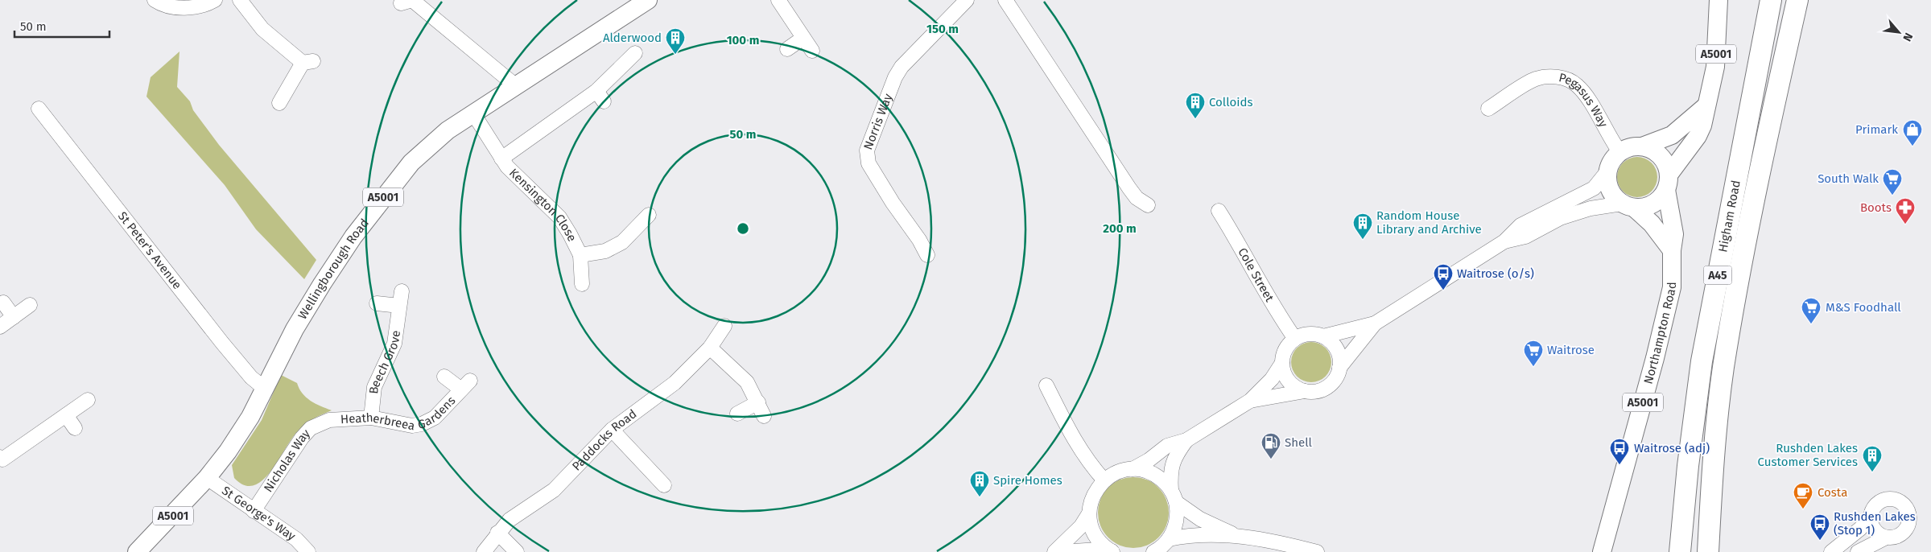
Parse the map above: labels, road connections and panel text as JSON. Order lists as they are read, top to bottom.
{
  "streets": {
    "highway": ["Higham Road", "A45"],
    "main road": ["A5001", "Wellingborough Road", "Northampton Road"],
    "street": [
      "Pegasus Way",
      "Norris Way",
      "Kensington Close",
      "St Peter's Avenue",
      "Cole Street",
      "Beech Grove",
      "Heatherbreea Gardens",
      "Paddocks Road",
      "Nicholas Way",
      "St George's Way"
    ]
  },
  "crossings": [
    ["A5001", "Pegasus Way"],
    ["A5001", "Northampton Road"],
    ["Pegasus Way", "Northampton Road"],
    ["Kensington Close", "Wellingborough Road"],
    ["St Peter's Avenue", "Wellingborough Road"],
    ["Wellingborough Road", "St George's Way"],
    ["Beech Grove", "Heatherbreea Gardens"],
    ["Heatherbreea Gardens", "Nicholas Way"],
    ["Nicholas Way", "St George's Way"]
  ],
  "places": {
    "building": [
      "Alderwood",
      "Colloids",
      "Random House Library and Archive",
      "Rushden Lakes Customer Services",
      "Spire Homes"
    ],
    "shop": ["Primark"],
    "supermarket": ["South Walk", "M&S Foodhall", "Waitrose"],
    "pharmacy": ["Boots"],
    "bus stop": ["Waitrose (o/s)", "Waitrose (adj)", "Rushden Lakes (Stop 1)"],
    "fuel station": ["Shell"],
    "cafe": ["Costa"]
  },
  "scale_bar": "50 m",
  "north": "bottom right",
  "rings": [
    "150 m",
    "100 m",
    "50 m",
    "200 m"
  ]
}
